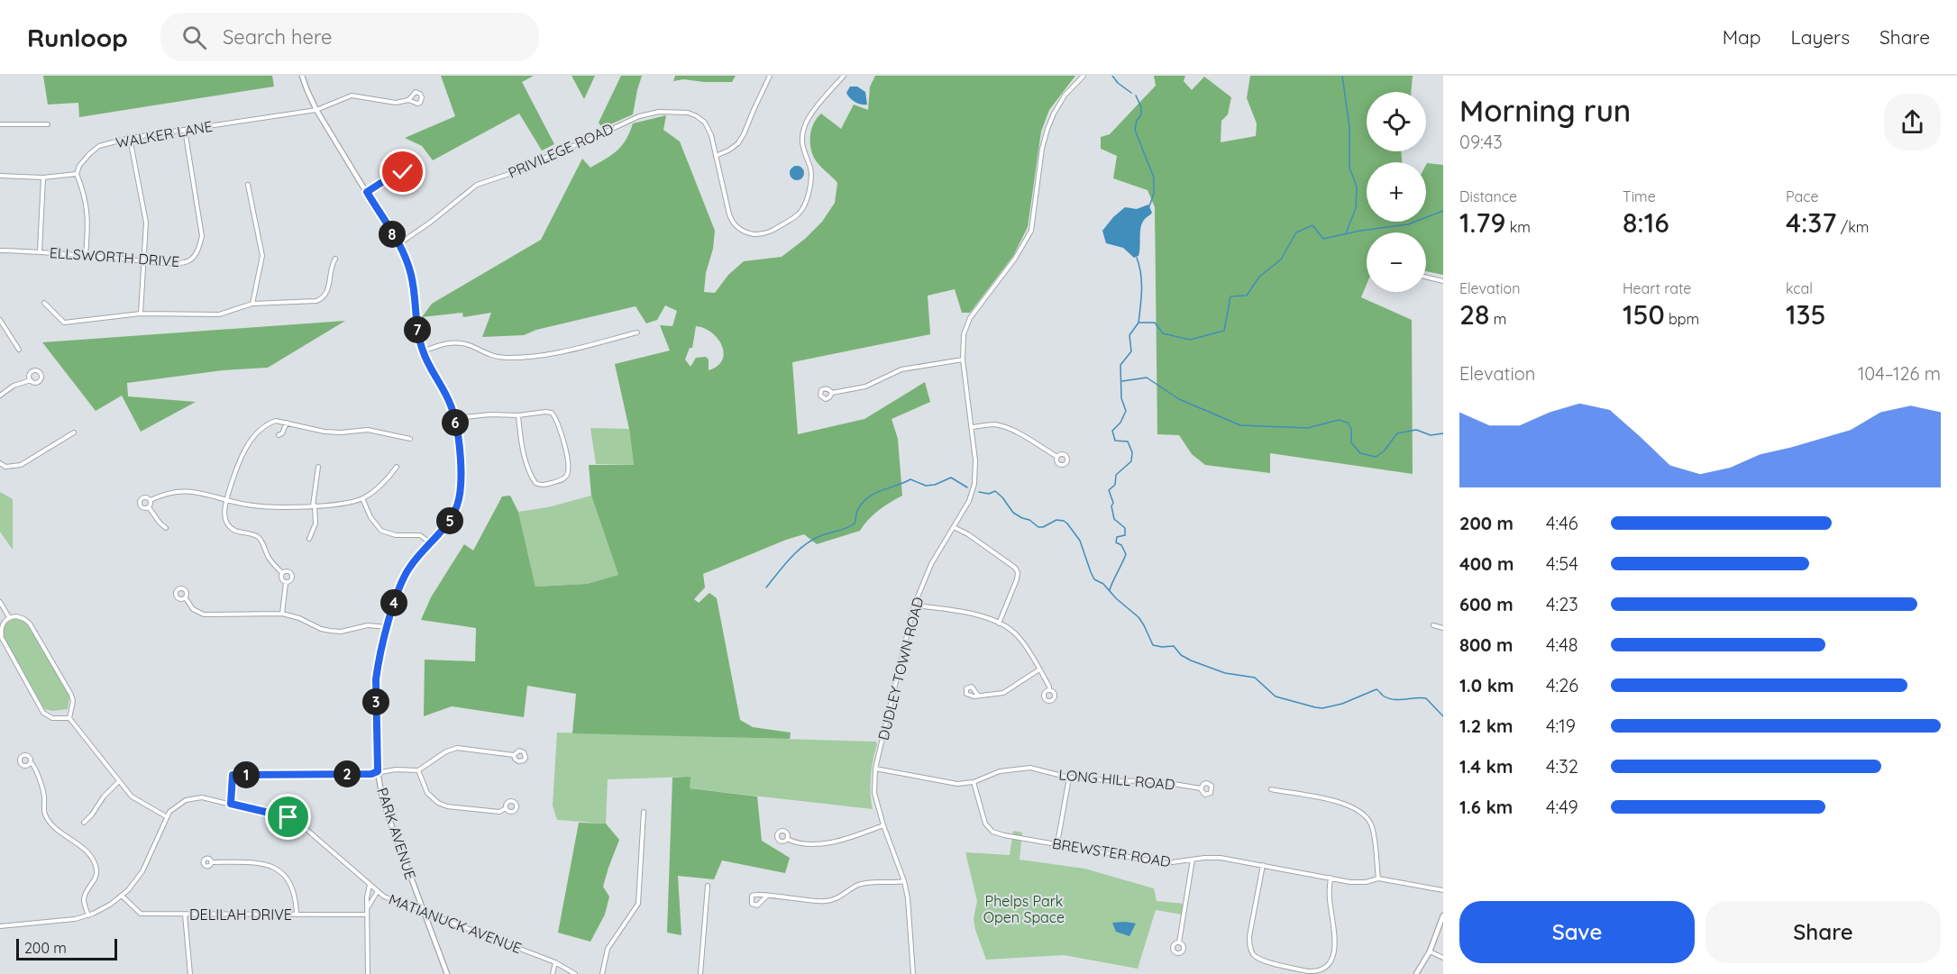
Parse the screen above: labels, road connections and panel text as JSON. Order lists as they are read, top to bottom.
{
  "streets": {
    "main road": ["PARK AVENUE"],
    "street": [
      "WALKER LANE",
      "PRIVILEGE ROAD",
      "ELLSWORTH DRIVE",
      "DUDLEY TOWN ROAD",
      "LONG HILL ROAD",
      "BREWSTER ROAD",
      "DELILAH DRIVE",
      "MATIANUCK AVENUE"
    ]
  },
  "crossings": [
    ["WALKER LANE", "ELLSWORTH DRIVE"],
    ["WALKER LANE", "PARK AVENUE"],
    ["PRIVILEGE ROAD", "PARK AVENUE"],
    ["DUDLEY TOWN ROAD", "LONG HILL ROAD"],
    ["LONG HILL ROAD", "BREWSTER ROAD"],
    ["PARK AVENUE", "MATIANUCK AVENUE"]
  ],
  "parks": ["Phelps Park Open Space"],
  "scale_bar": "200 m",
  "page": {
    "header": "Runloop",
    "search": "Search here",
    "nav": ["Map", "Layers", "Share"],
    "heading": ["Morning run", "09:43"],
    "map_buttons": ["+", "−"],
    "stats": [
      ["Distance", "1.79 km"],
      ["Time", "8:16"],
      ["Pace", "4:37 /km"],
      ["Elevation", "28 m"],
      ["Heart rate", "150 bpm"],
      ["kcal", "135"]
    ],
    "pins": [
      "8",
      "7",
      "6",
      "5",
      "4",
      "3",
      "2",
      "1"
    ],
    "chart": ["Elevation", "104–126 m"],
    "list": [
      {
        "name": "200 m",
        "note": "4:46"
      },
      {
        "name": "400 m",
        "note": "4:54"
      },
      {
        "name": "600 m",
        "note": "4:23"
      },
      {
        "name": "800 m",
        "note": "4:48"
      },
      {
        "name": "1.0 km",
        "note": "4:26"
      },
      {
        "name": "1.2 km",
        "note": "4:19"
      },
      {
        "name": "1.4 km",
        "note": "4:32"
      },
      {
        "name": "1.6 km",
        "note": "4:49"
      }
    ],
    "buttons": ["Save", "Share"],
    "scale": "200 m"
  }
}
